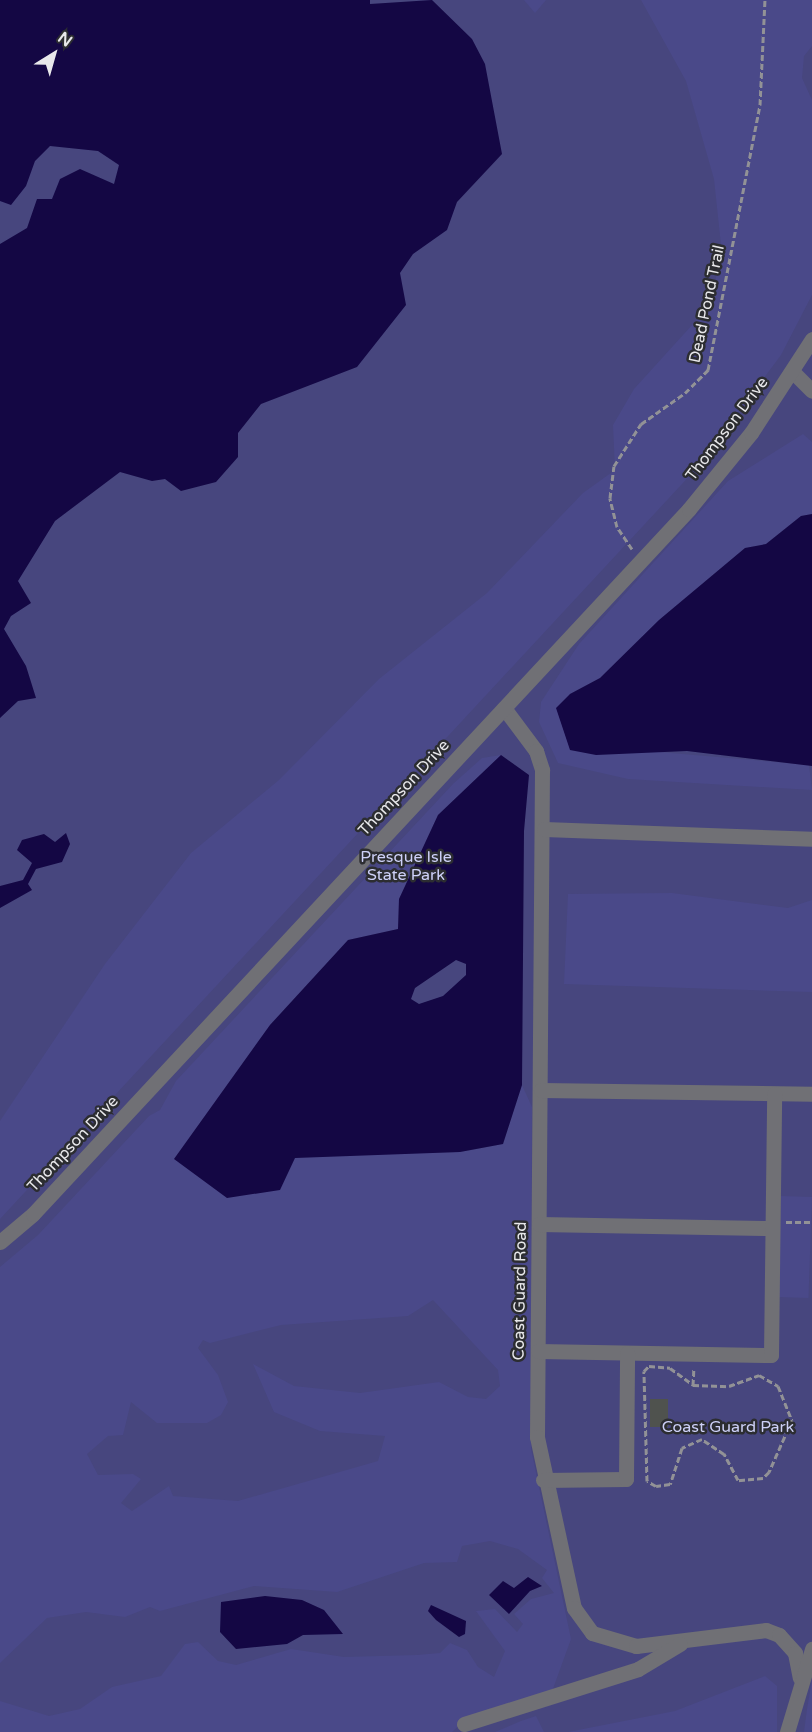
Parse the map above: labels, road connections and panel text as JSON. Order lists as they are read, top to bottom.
{
  "streets": {
    "street": ["Thompson Drive", "Coast Guard Road"],
    "path": ["Dead Pond Trail"]
  },
  "crossings": [
    ["Dead Pond Trail", "Thompson Drive"],
    ["Thompson Drive", "Coast Guard Road"]
  ],
  "parks": ["Presque Isle State Park", "Coast Guard Park"],
  "north": "top right"
}
